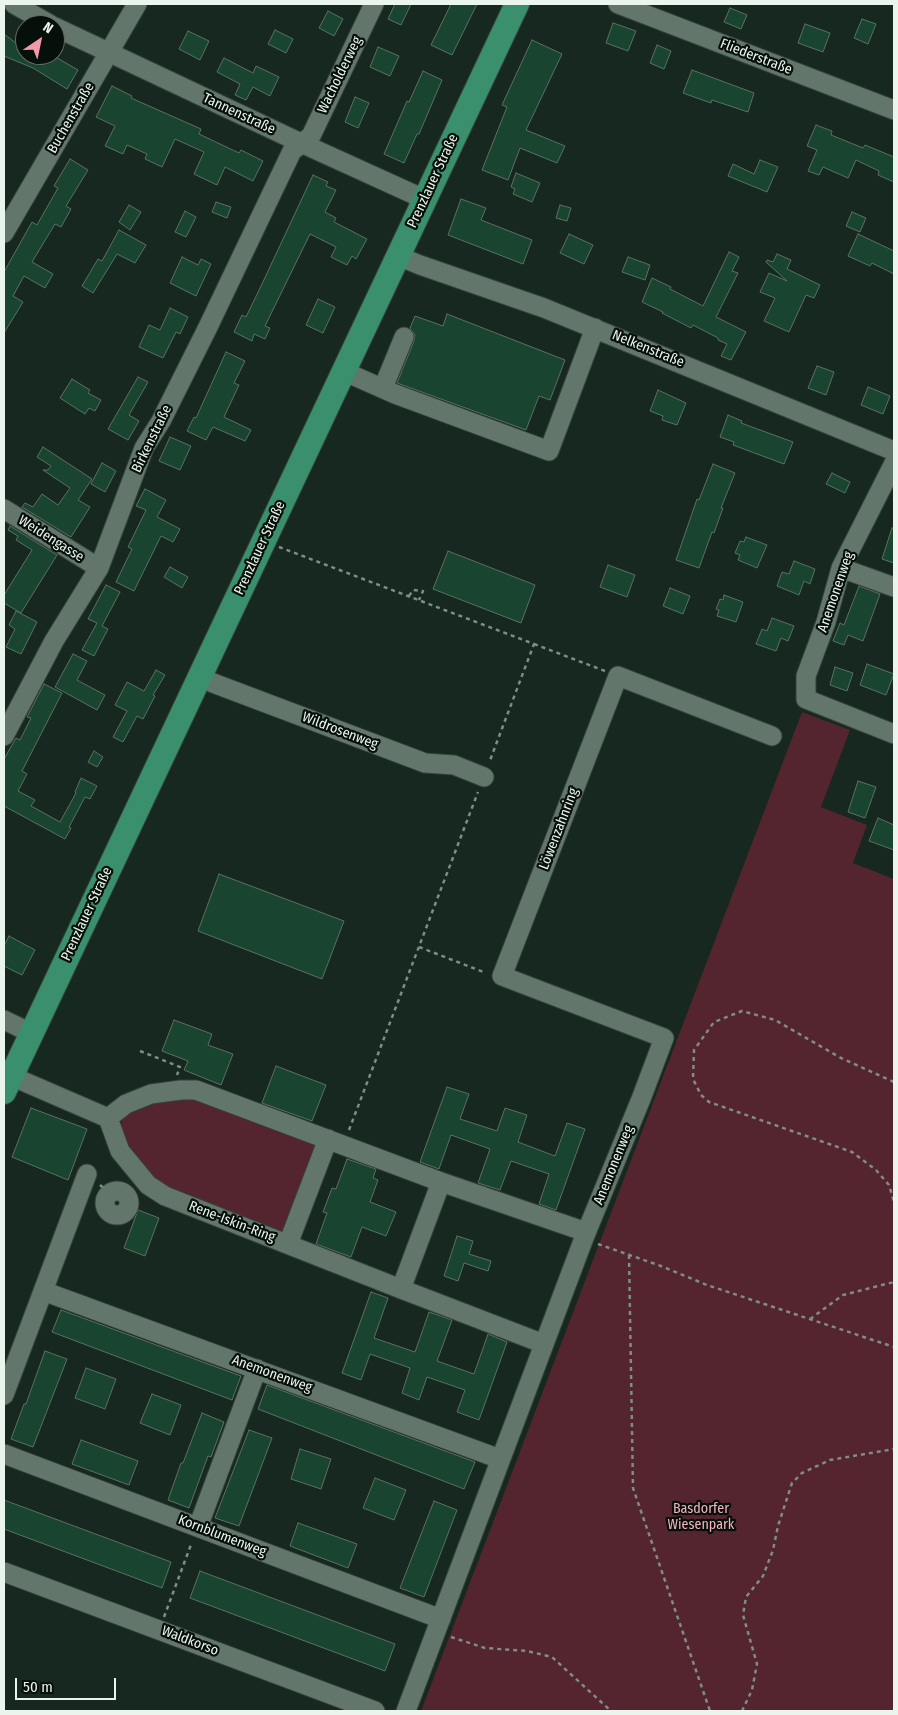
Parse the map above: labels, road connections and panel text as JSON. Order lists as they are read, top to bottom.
{
  "streets": {
    "main road": ["Prenzlauer Straße"],
    "street": [
      "Fliederstraße",
      "Wacholderweg",
      "Tannenstraße",
      "Buchenstraße",
      "Nelkenstraße",
      "Birkenstraße",
      "Weidengasse",
      "Anemonenweg",
      "Wildrosenweg",
      "Löwenzahnring",
      "Rene-Iskin-Ring",
      "Kornblumenweg",
      "Waldkorso"
    ]
  },
  "crossings": [
    ["Wacholderweg", "Tannenstraße"],
    ["Wacholderweg", "Birkenstraße"],
    ["Tannenstraße", "Buchenstraße"],
    ["Tannenstraße", "Prenzlauer Straße"],
    ["Tannenstraße", "Birkenstraße"],
    ["Prenzlauer Straße", "Nelkenstraße"],
    ["Prenzlauer Straße", "Wildrosenweg"],
    ["Birkenstraße", "Weidengasse"],
    ["Anemonenweg", "Löwenzahnring"],
    ["Anemonenweg", "Kornblumenweg"]
  ],
  "parks": ["Basdorfer Wiesenpark"],
  "scale_bar": "50 m",
  "north": "top right"
}
